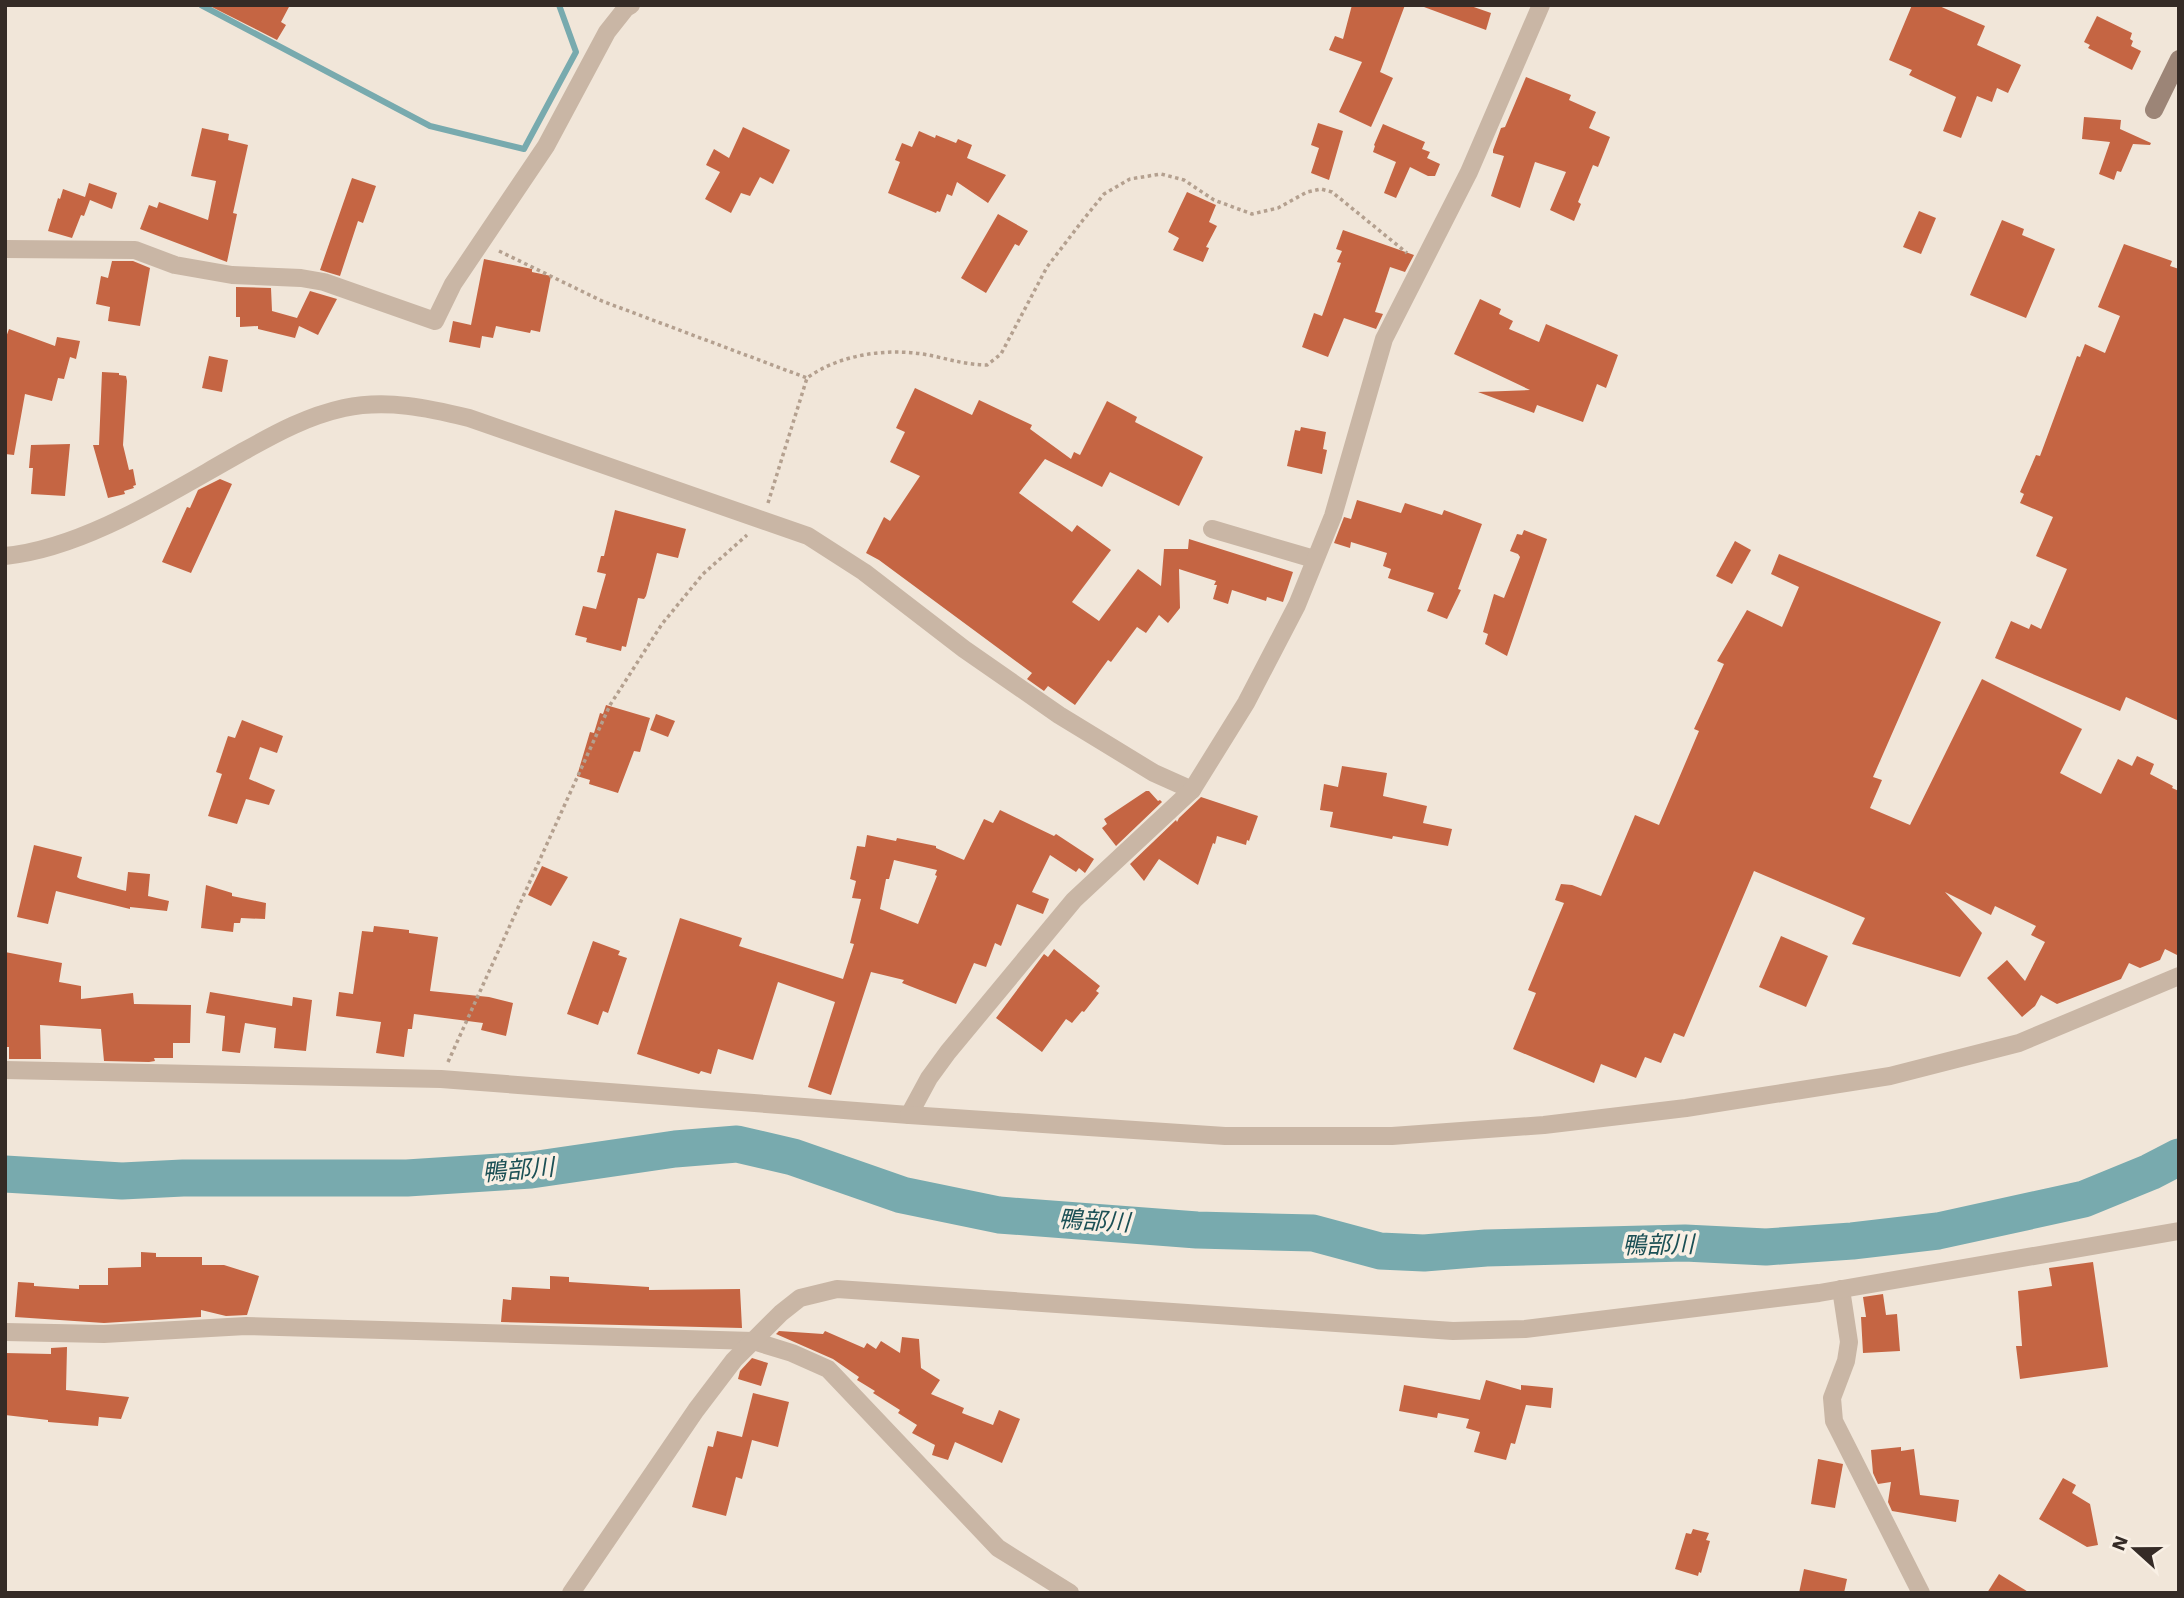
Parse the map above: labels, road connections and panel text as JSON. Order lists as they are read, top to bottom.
{
  "water": ["鴨部川"],
  "north": "left"
}
